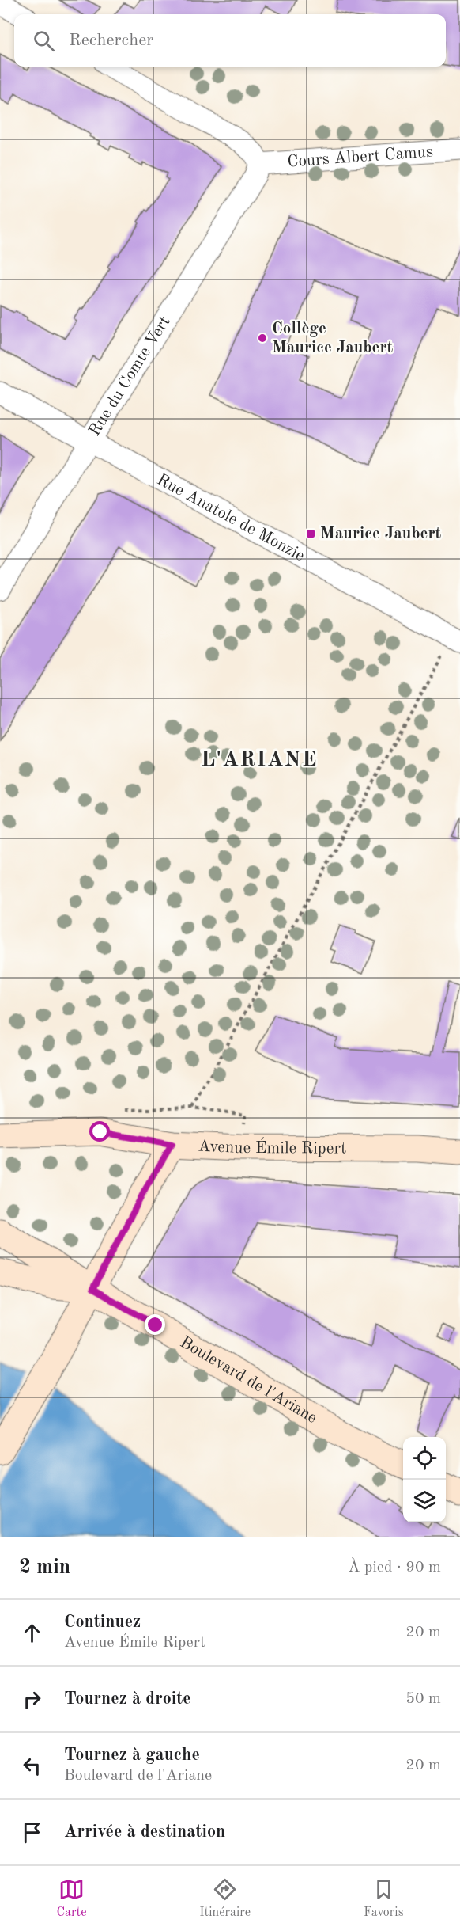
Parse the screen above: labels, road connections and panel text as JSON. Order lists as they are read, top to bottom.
{
  "streets": {
    "street": [
      "Cours Albert Camus",
      "Rue du Comte Vert",
      "Rue Anatole de Monzie",
      "Avenue Émile Ripert",
      "Boulevard de l'Ariane"
    ]
  },
  "crossings": [
    ["Cours Albert Camus", "Rue du Comte Vert"],
    ["Rue du Comte Vert", "Rue Anatole de Monzie"]
  ],
  "districts": ["L'ARIANE"],
  "places": {
    "other": ["Collège Maurice Jaubert"],
    "transit": ["Maurice Jaubert"]
  },
  "page": {
    "search": "Rechercher",
    "heading": ["2 min", "À pied · 90 m"],
    "list": [
      ["Continuez", "Avenue Émile Ripert", "20 m"],
      ["Tournez à droite", "50 m"],
      ["Tournez à gauche", "Boulevard de l'Ariane", "20 m"],
      "Arrivée à destination"
    ],
    "nav": ["Carte", "Itinéraire", "Favoris"]
  }
}
